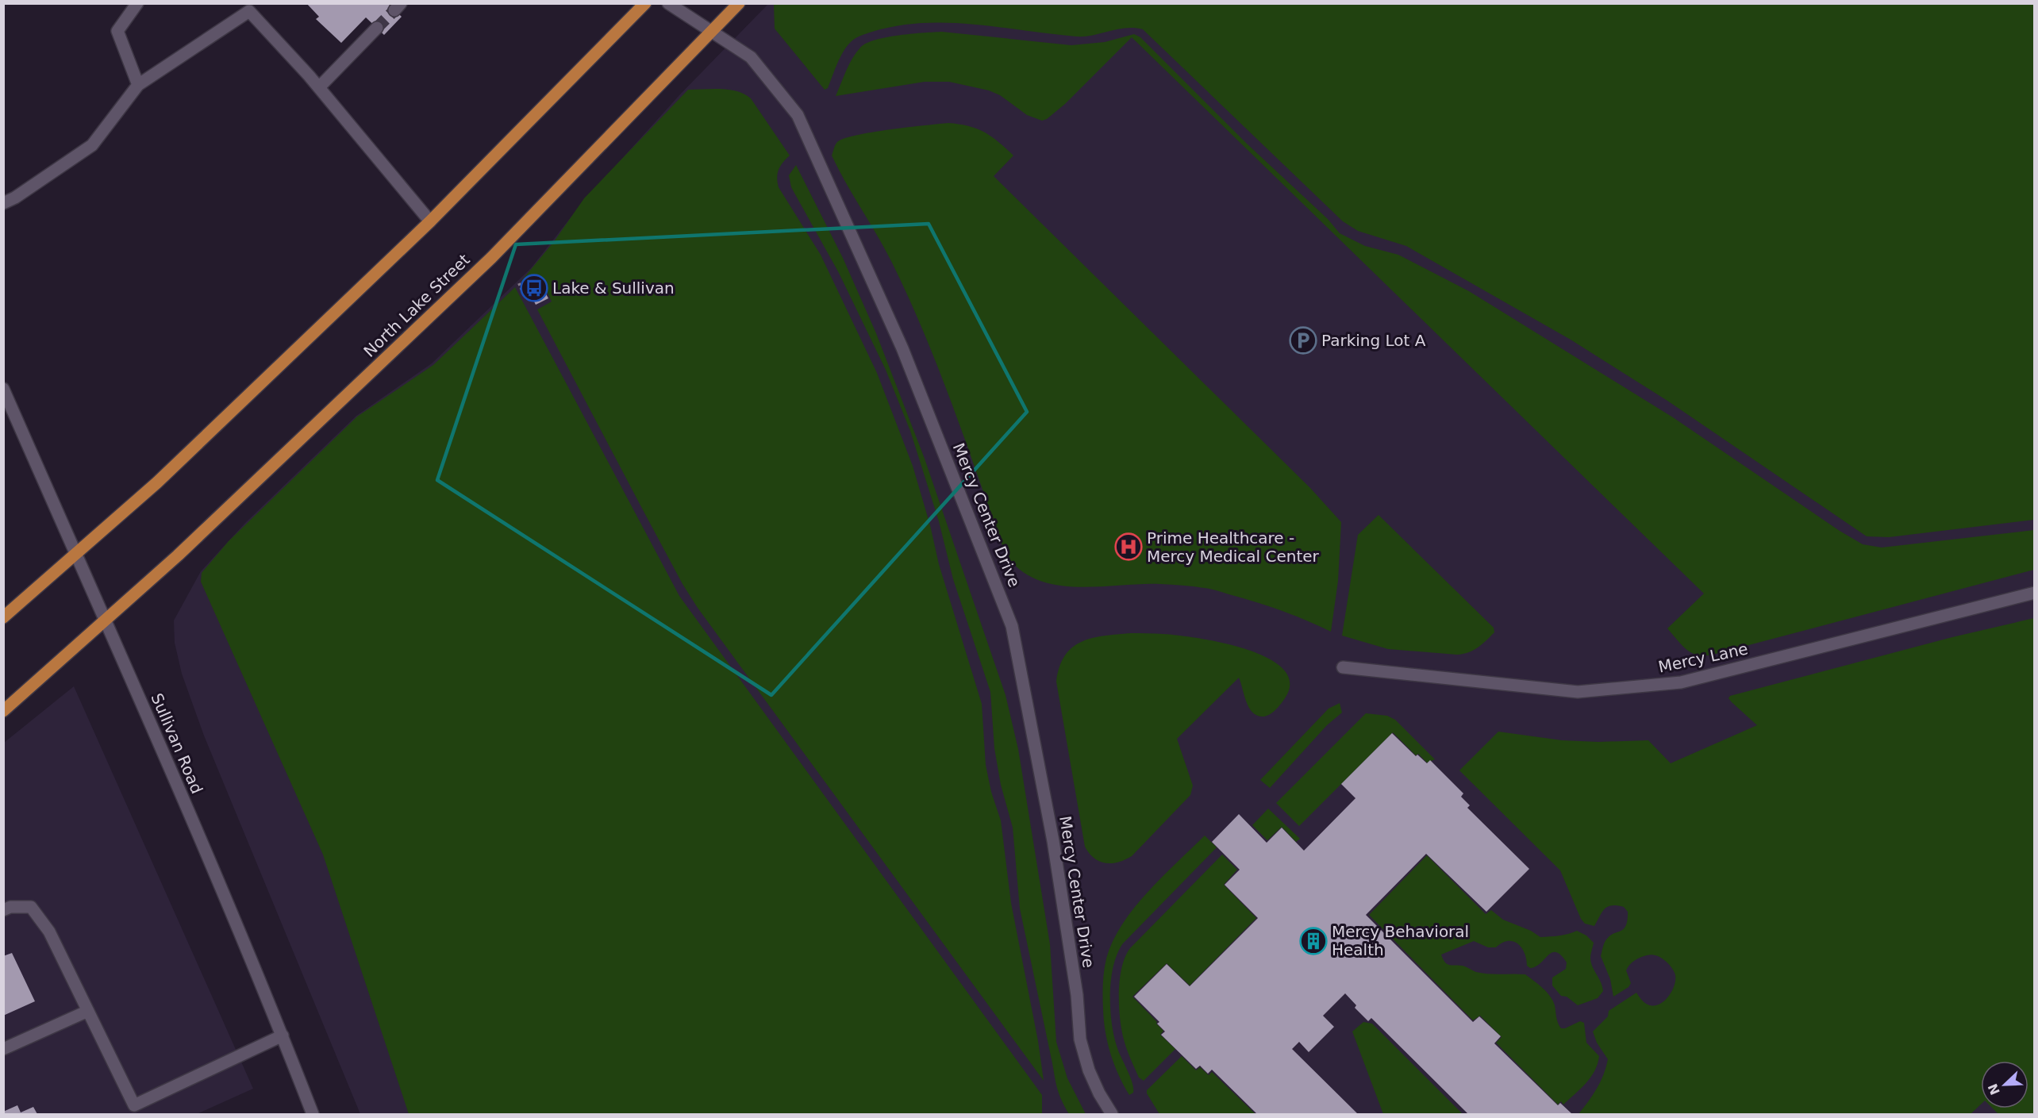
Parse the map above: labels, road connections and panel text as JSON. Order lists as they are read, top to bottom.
{
  "streets": {
    "main road": ["North Lake Street"],
    "street": ["Mercy Center Drive", "Mercy Lane", "Sullivan Road"]
  },
  "crossings": [
    ["North Lake Street", "Mercy Center Drive"],
    ["North Lake Street", "Sullivan Road"]
  ],
  "places": {
    "bus stop": ["Lake & Sullivan"],
    "parking": ["Parking Lot A"],
    "hospital": ["Prime Healthcare - Mercy Medical Center"],
    "building": ["Mercy Behavioral Health"]
  },
  "north": "bottom left"
}
